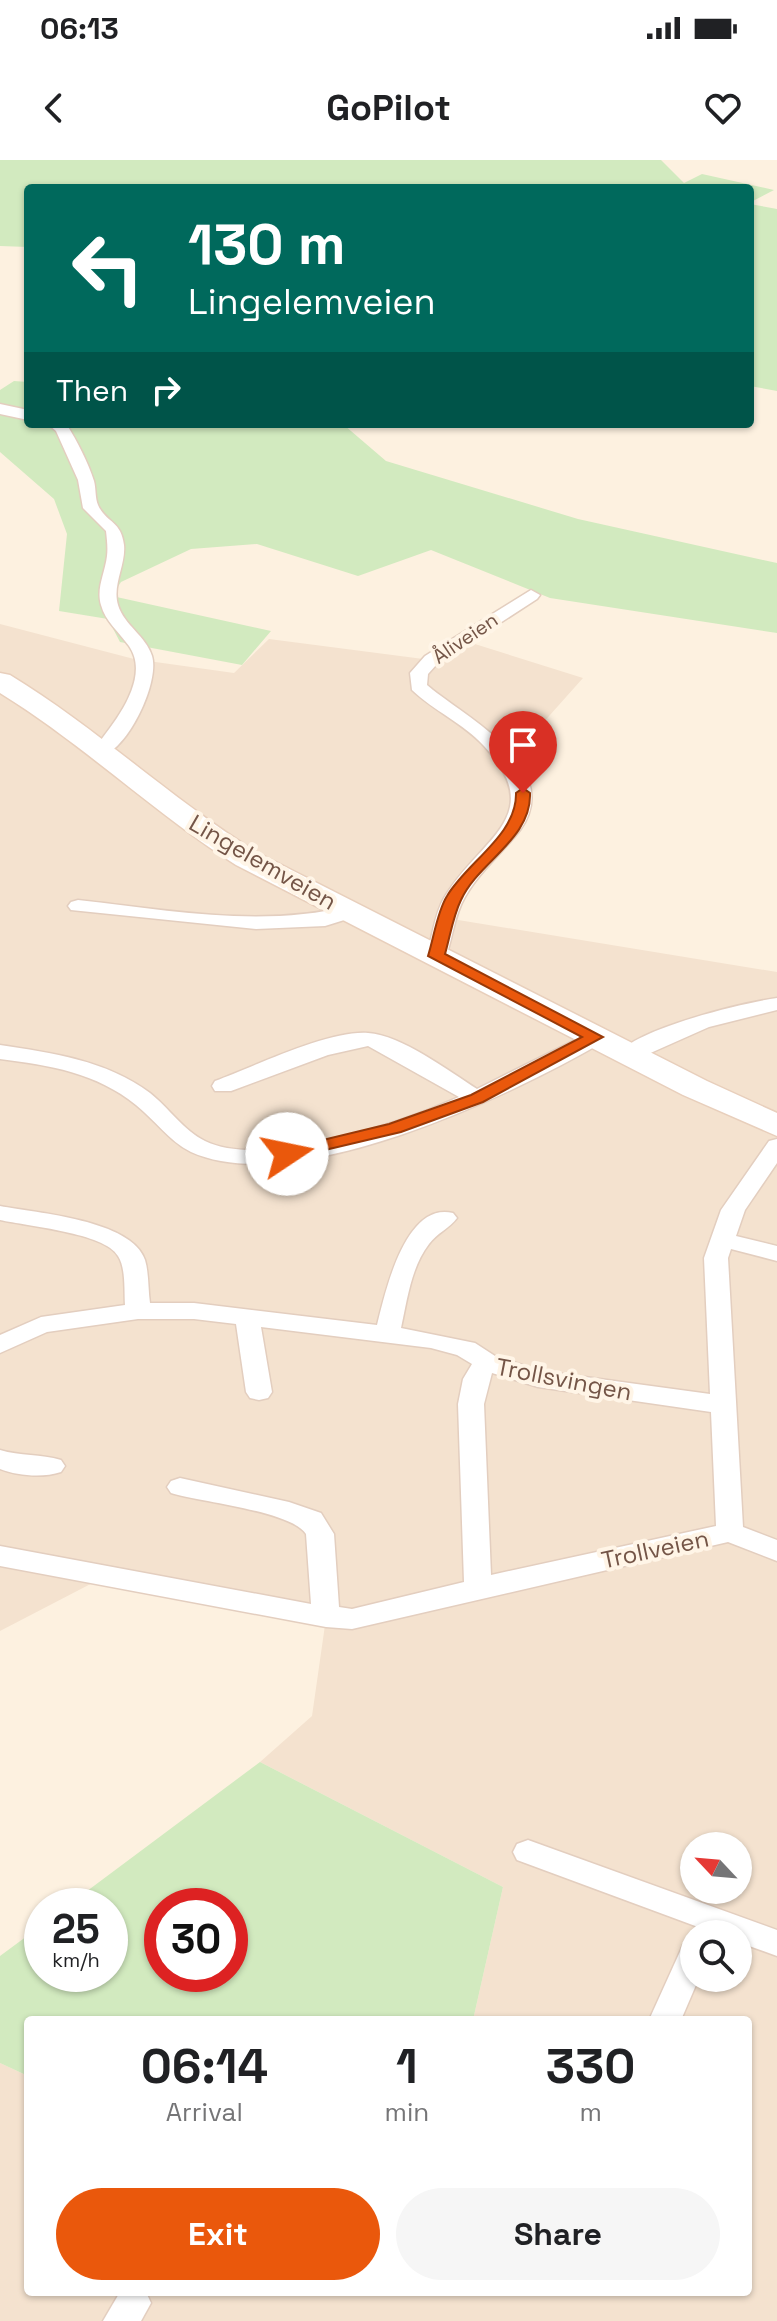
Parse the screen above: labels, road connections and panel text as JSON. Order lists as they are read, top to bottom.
{
  "streets": {
    "main road": ["Lingelemveien"],
    "street": ["Åliveien", "Trollsvingen", "Trollveien"]
  },
  "crossings": [
    ["Åliveien", "Lingelemveien"],
    ["Trollsvingen", "Trollveien"]
  ],
  "north": "top left",
  "page": {
    "status": "06:13",
    "header": "GoPilot",
    "turn": ["130 m", "Lingelemveien"],
    "then": "Then",
    "speed": "25 km/h",
    "limit": "30",
    "eta": [
      "06:14",
      "Arrival",
      "1",
      "min",
      "330",
      "m"
    ],
    "buttons": ["Exit", "Share"]
  }
}
